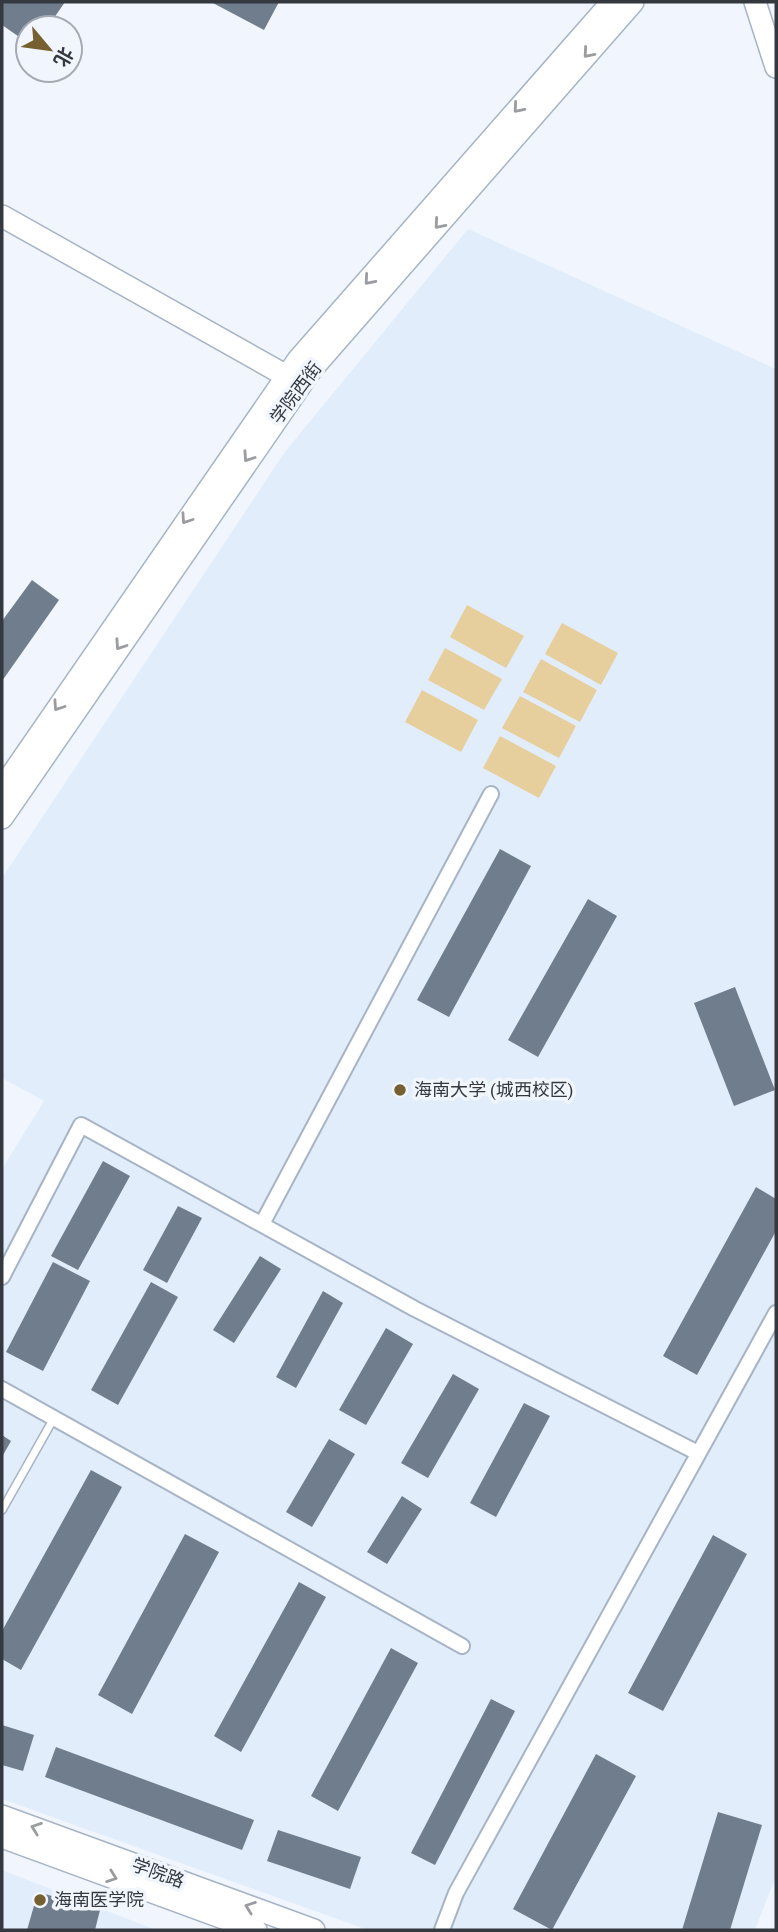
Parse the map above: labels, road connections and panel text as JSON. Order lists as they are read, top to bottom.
{
  "streets": {
    "main road": ["学院西街", "学院路"]
  },
  "one_way": ["学院西街"],
  "places": ["海南大学 (城西校区)", "海南医学院"],
  "north": "bottom right"
}
